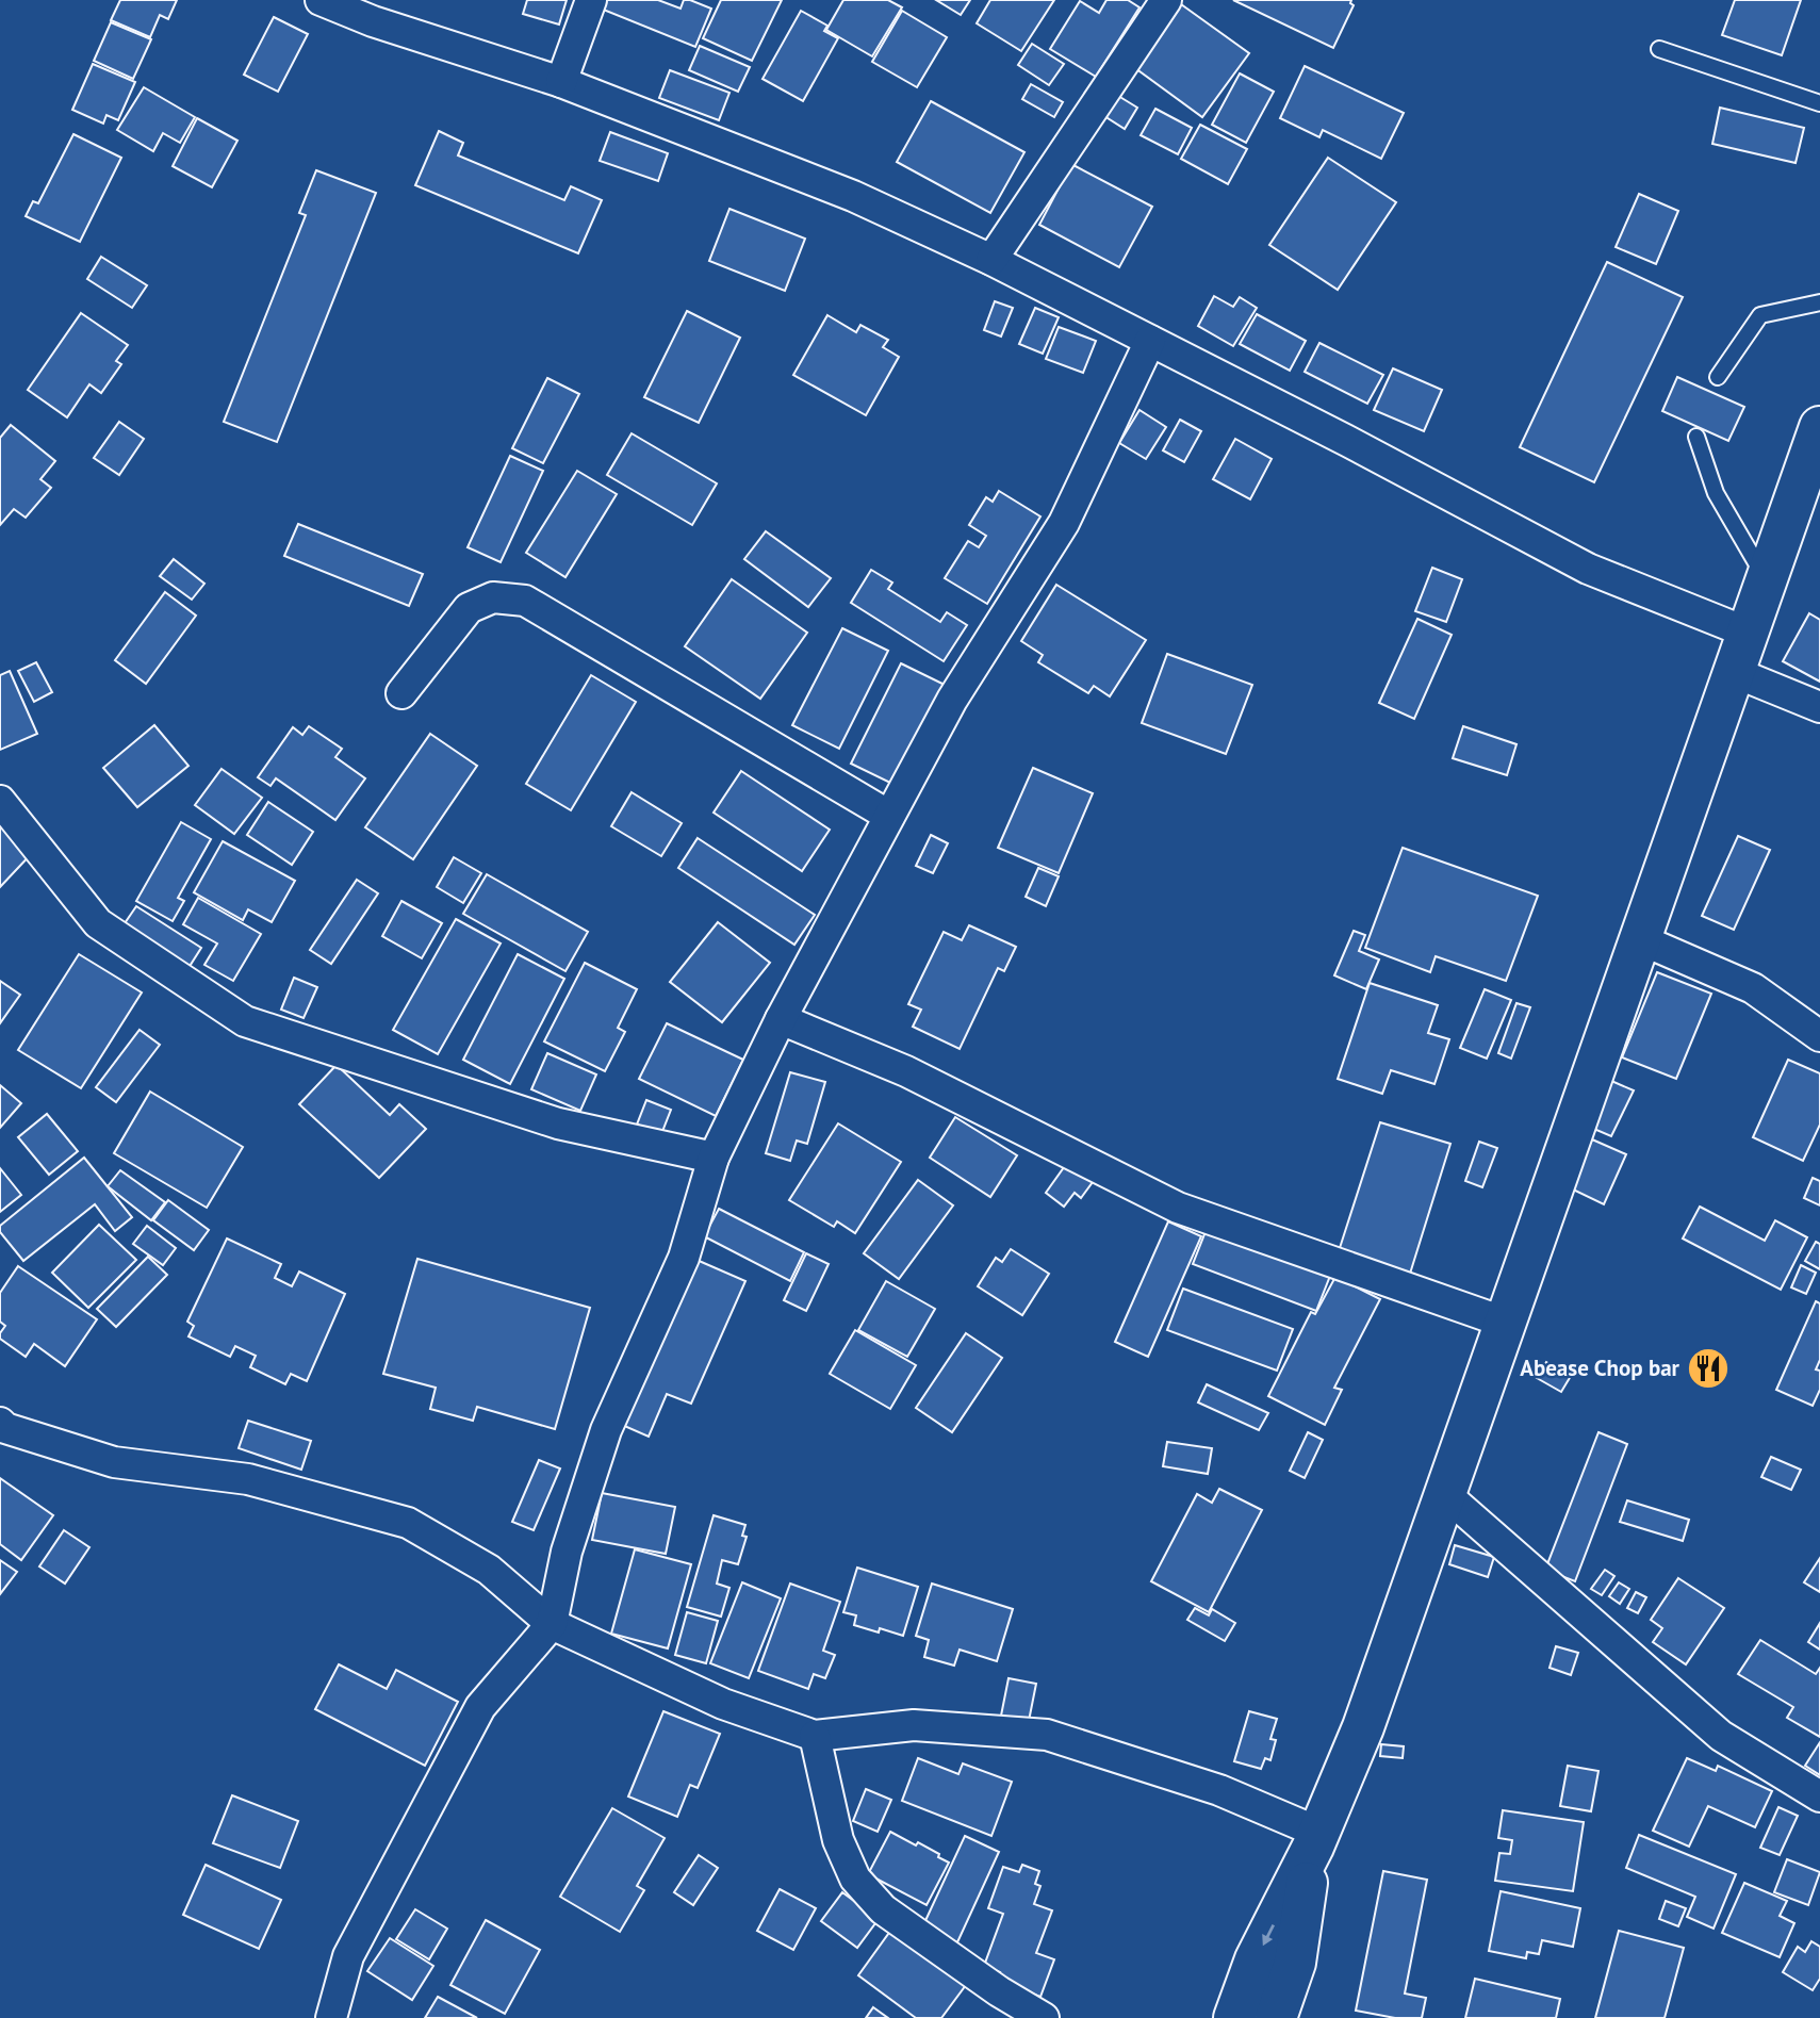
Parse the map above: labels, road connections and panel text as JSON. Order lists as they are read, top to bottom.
{
  "places": {
    "restaurant": ["Abease Chop bar"]
  }
}
